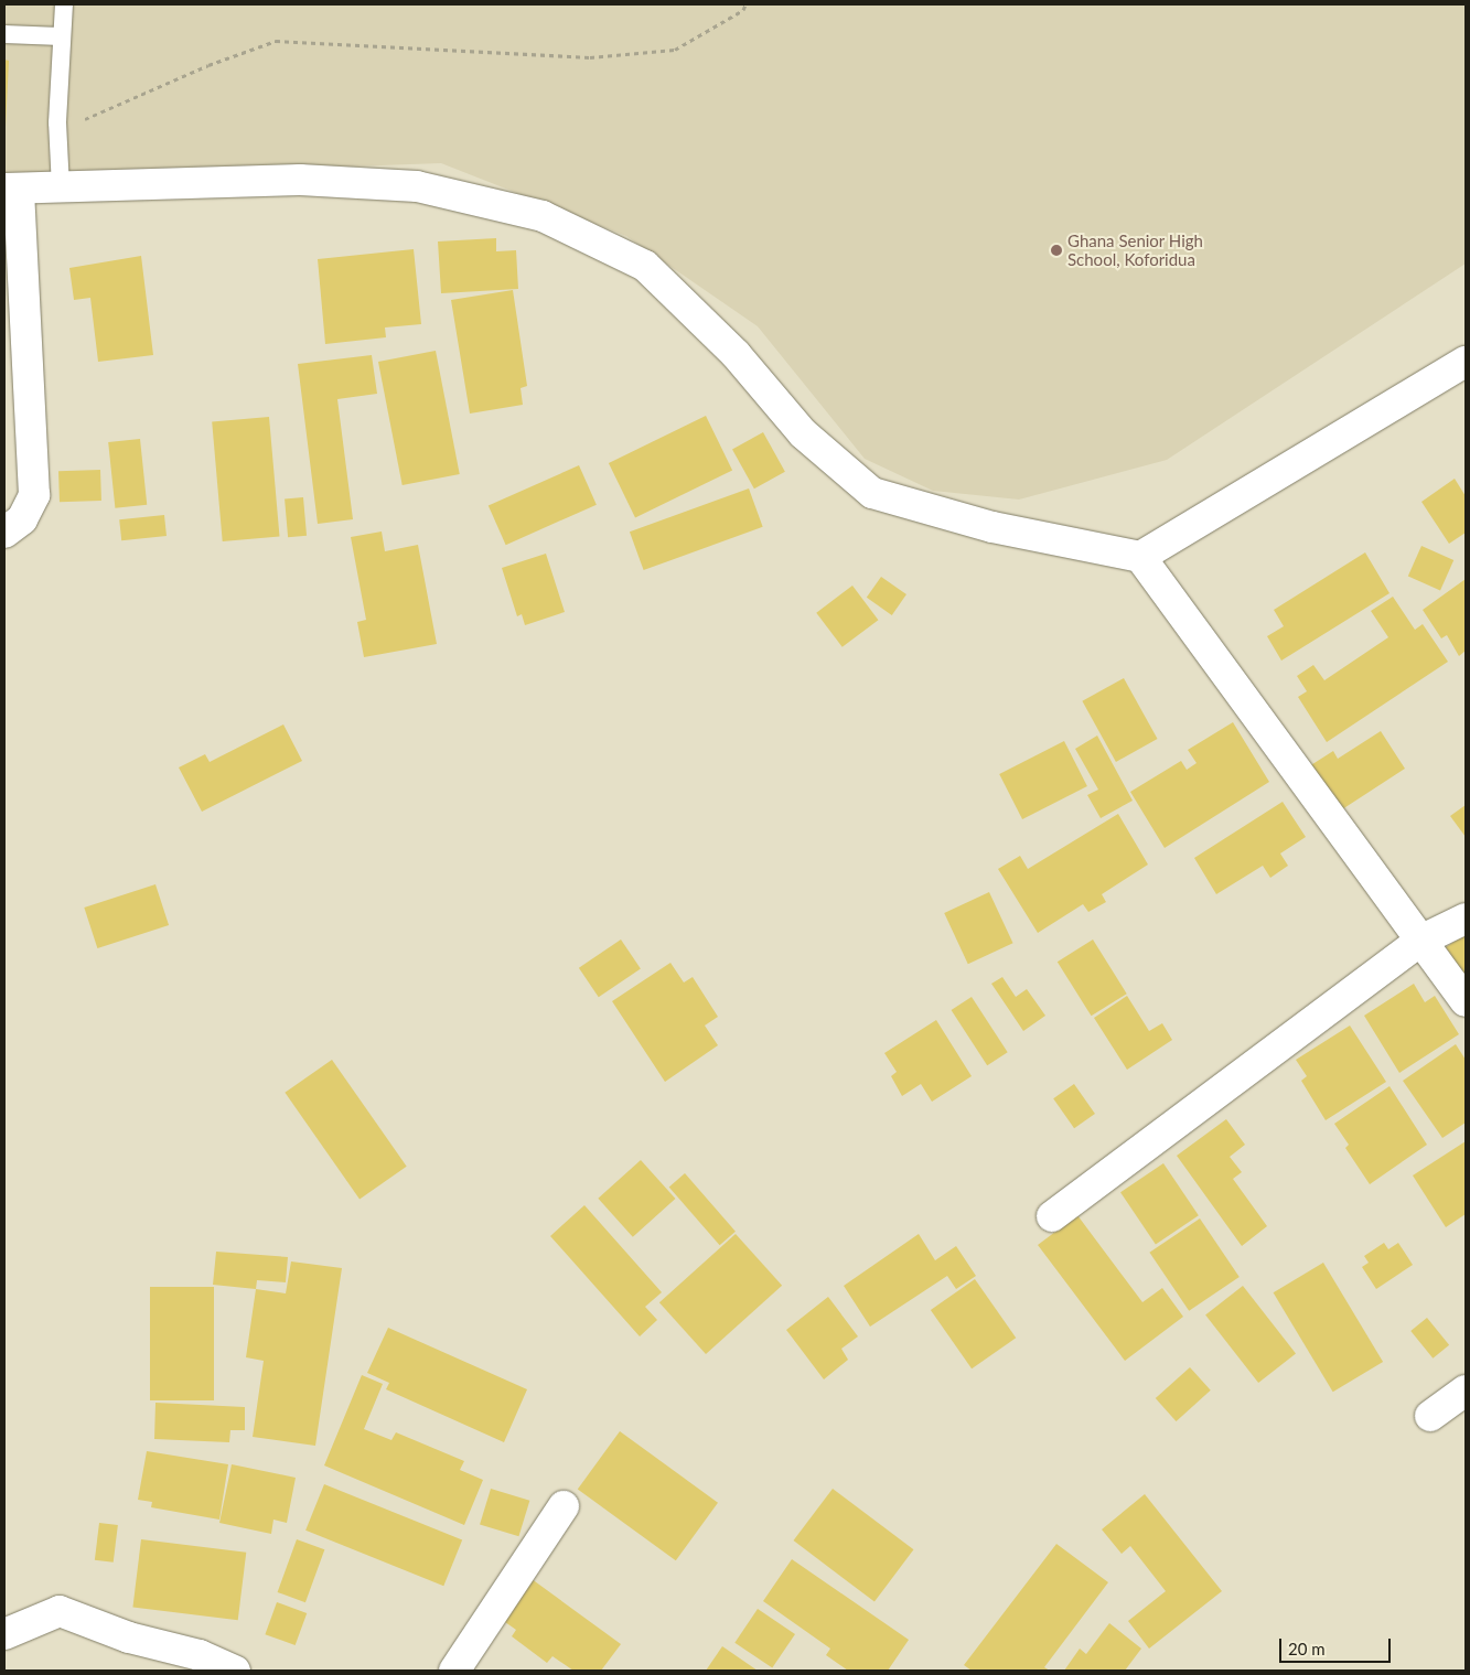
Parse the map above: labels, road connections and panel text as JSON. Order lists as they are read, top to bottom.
{
  "places": ["Ghana Senior High School, Koforidua"],
  "scale_bar": "20 m"
}
